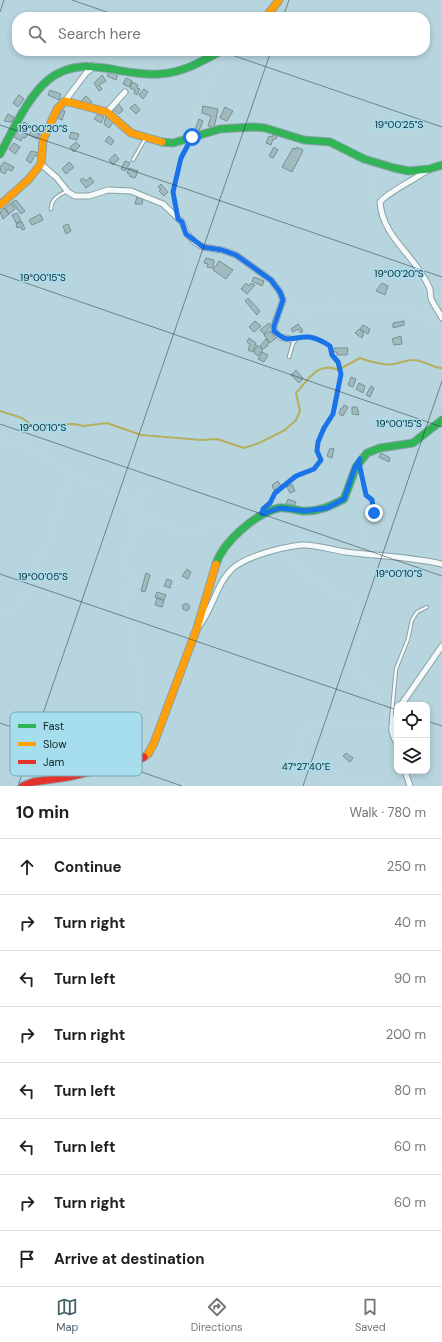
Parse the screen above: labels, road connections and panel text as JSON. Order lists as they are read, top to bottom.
{
  "legend": ["Fast", "Slow", "Jam"],
  "page": {
    "search": "Search here",
    "heading": ["10 min", "Walk · 780 m"],
    "list": [
      ["Continue", "250 m"],
      ["Turn right", "40 m"],
      ["Turn left", "90 m"],
      ["Turn right", "200 m"],
      ["Turn left", "80 m"],
      ["Turn left", "60 m"],
      ["Turn right", "60 m"],
      "Arrive at destination"
    ],
    "nav": ["Map", "Directions", "Saved"]
  },
  "coordinates": [
    "19°00'25\"S",
    "19°00'20\"S",
    "19°00'15\"S",
    "19°00'10\"S",
    "19°00'05\"S",
    "47°27'40\"E"
  ]
}
